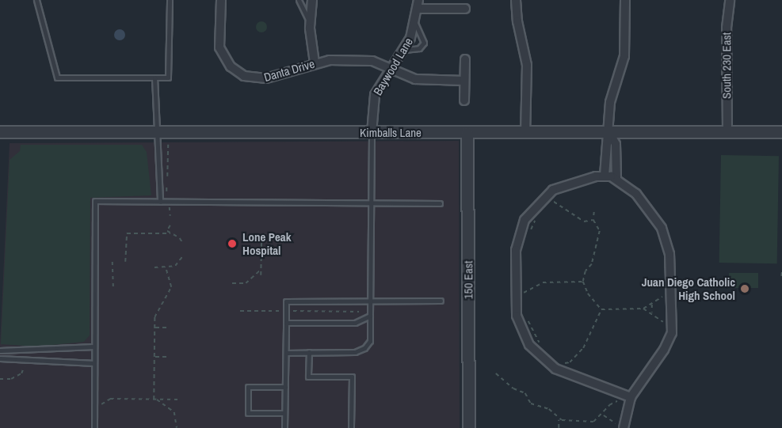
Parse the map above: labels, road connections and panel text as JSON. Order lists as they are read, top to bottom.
{
  "streets": {
    "street": [
      "South 230 East",
      "Baywood Lane",
      "Danta Drive",
      "Kimballs Lane",
      "150 East"
    ]
  },
  "crossings": [
    ["South 230 East", "Kimballs Lane"],
    ["Baywood Lane", "Danta Drive"],
    ["Baywood Lane", "Kimballs Lane"],
    ["Kimballs Lane", "150 East"]
  ],
  "places": ["Lone Peak Hospital", "Juan Diego Catholic High School"]
}
